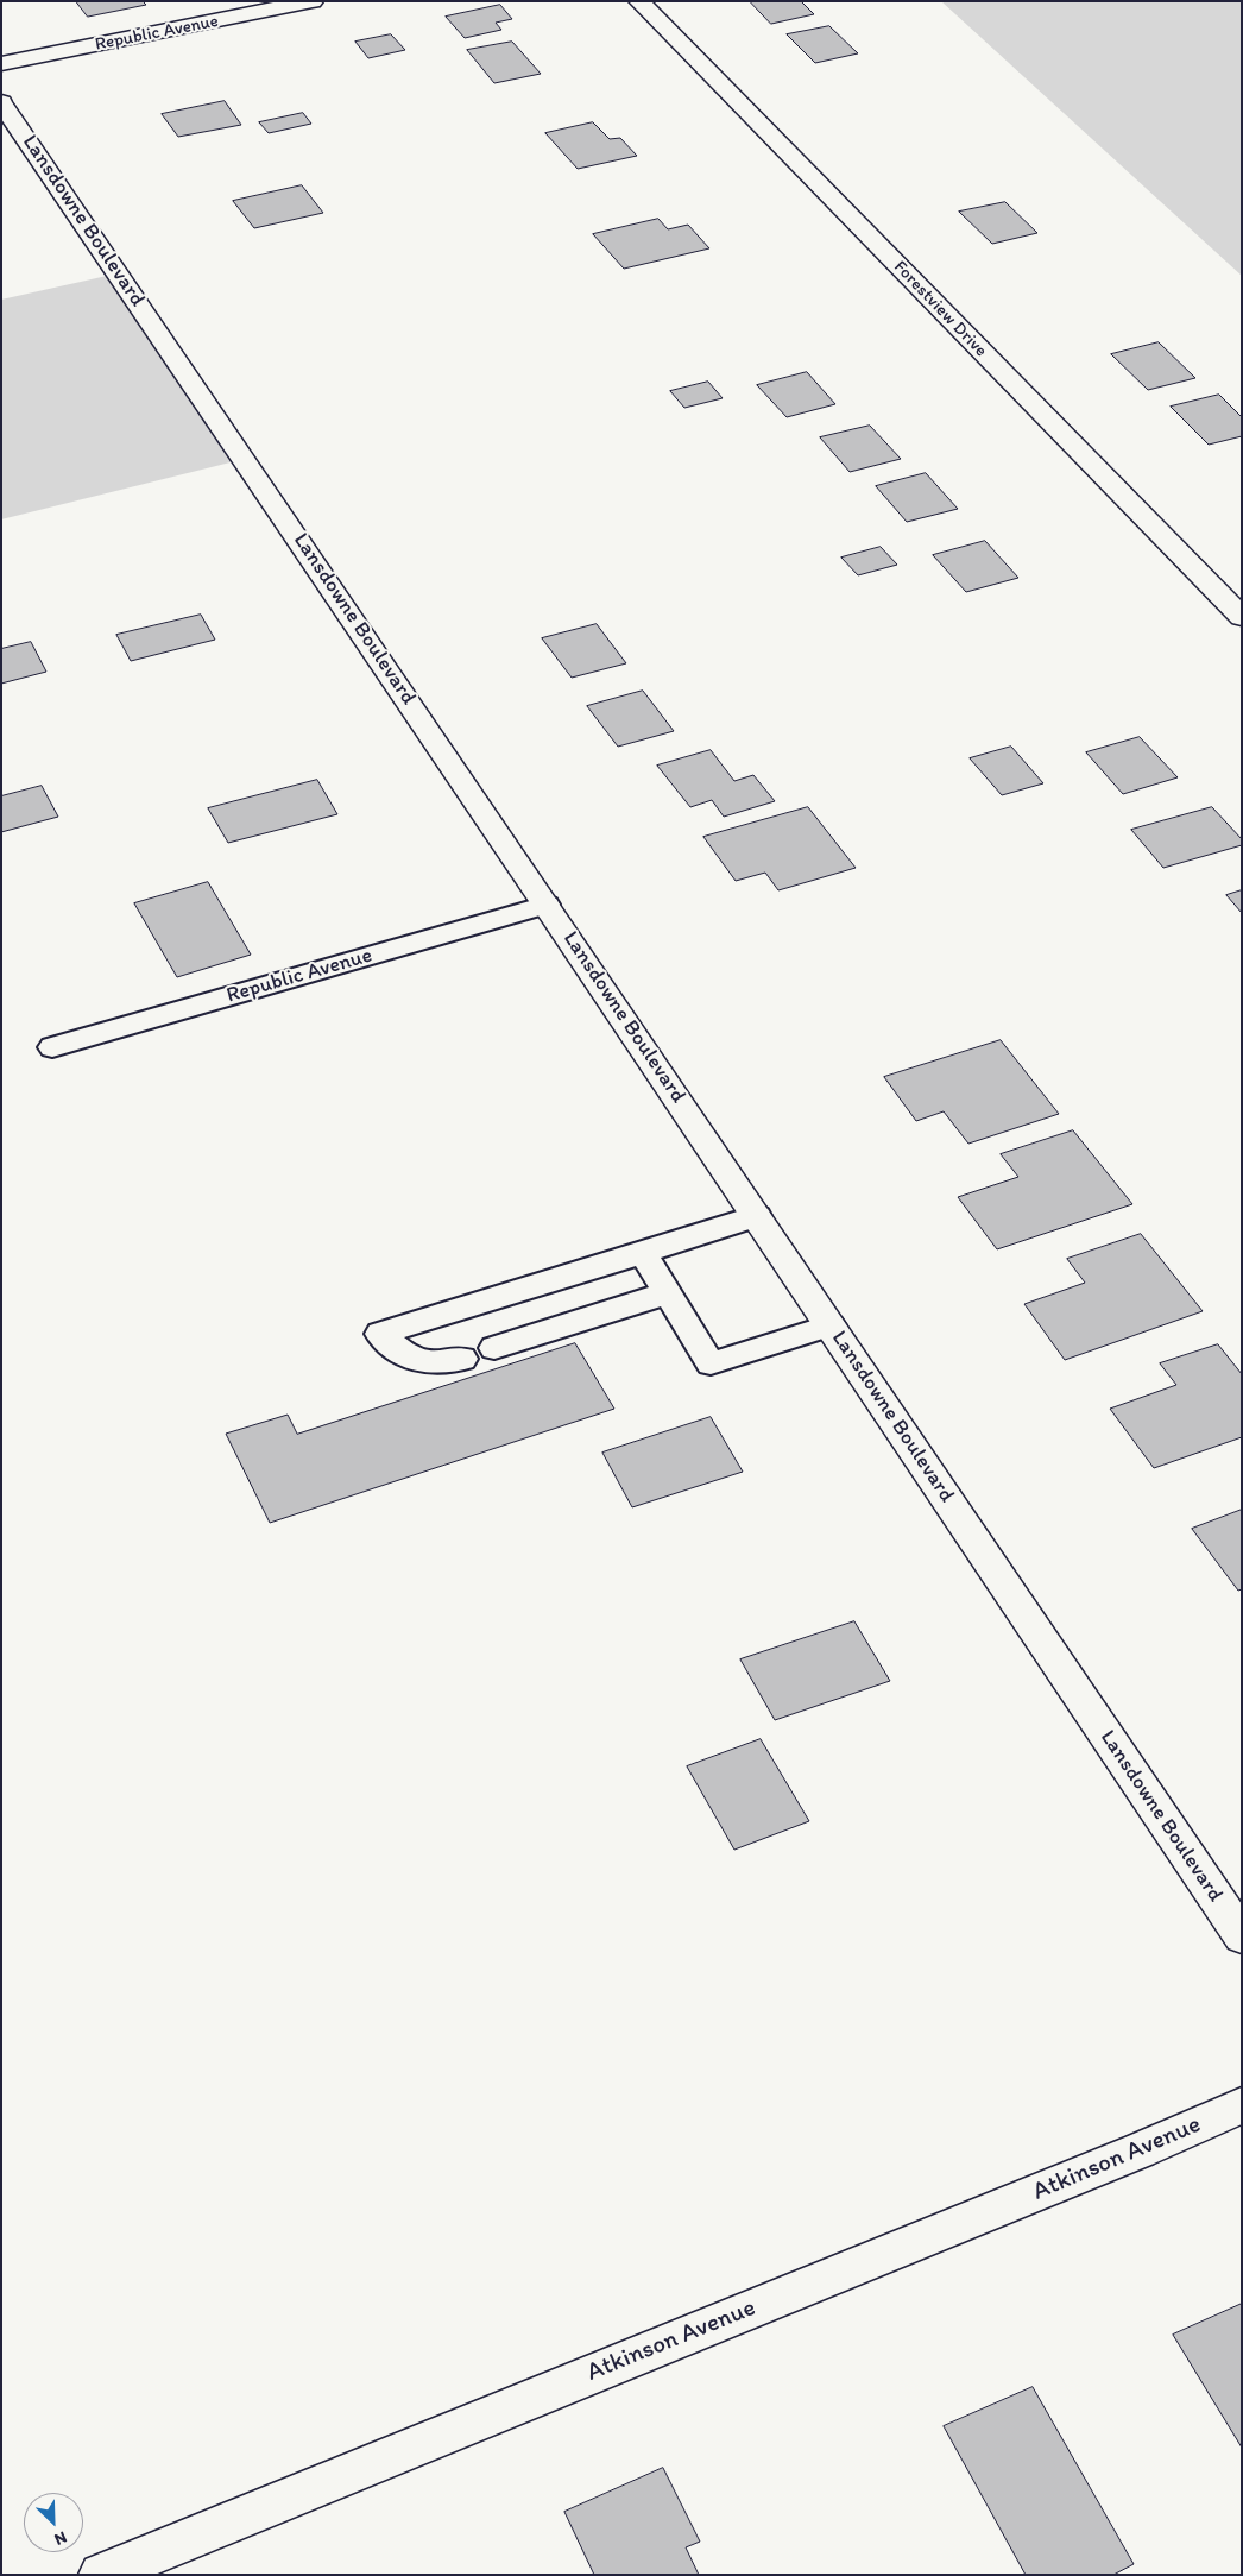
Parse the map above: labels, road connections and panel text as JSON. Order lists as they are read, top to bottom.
{
  "streets": {
    "street": [
      "Republic Avenue",
      "Lansdowne Boulevard",
      "Forestview Drive",
      "Atkinson Avenue"
    ]
  },
  "crossings": [
    ["Republic Avenue", "Lansdowne Boulevard"]
  ],
  "north": "bottom right"
}
